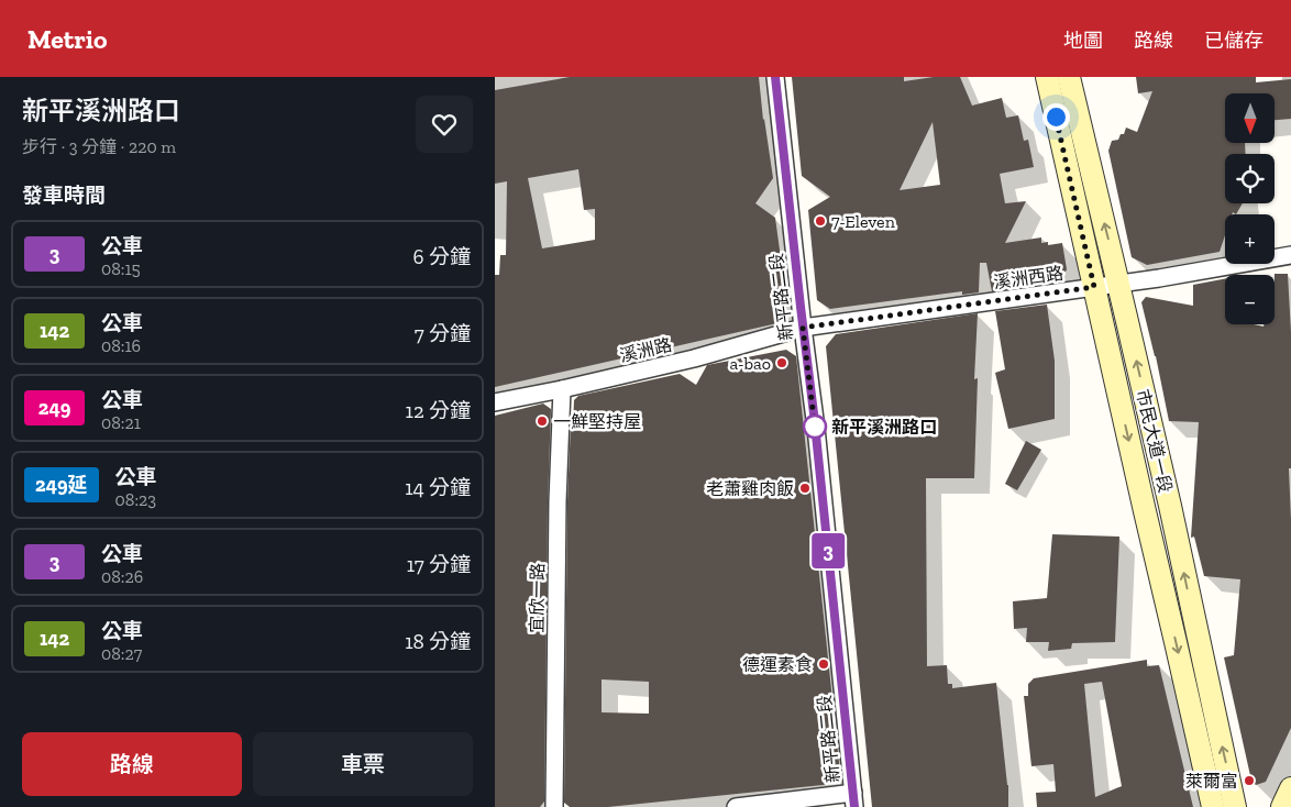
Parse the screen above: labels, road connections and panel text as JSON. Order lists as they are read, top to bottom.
{
  "streets": {
    "street": [
      "溪洲西路",
      "新平路二段",
      "溪洲路",
      "市民大道一段",
      "宜欣一路"
    ]
  },
  "crossings": [
    ["溪洲西路", "新平路二段"],
    ["溪洲西路", "溪洲路"],
    ["溪洲西路", "市民大道一段"],
    ["新平路二段", "溪洲路"],
    ["溪洲路", "宜欣一路"]
  ],
  "places": [
    "7-Eleven",
    "a-bao",
    "一鮮堅持屋",
    "新平溪洲路口",
    "老蕭雞肉飯",
    "德運素食",
    "萊爾富"
  ],
  "lines": ["bus line 3"],
  "north": "bottom",
  "page": {
    "header": "Metrio",
    "nav": ["地圖", "路線", "已儲存"],
    "heading": [
      ["新平溪洲路口", "步行 · 3 分鐘 · 220 m"],
      "發車時間"
    ],
    "on_map": "3",
    "map_buttons": ["+", "−"],
    "list": [
      {
        "mark": "3",
        "name": "公車",
        "note": "08:15",
        "value": "6 分鐘"
      },
      {
        "mark": "142",
        "name": "公車",
        "note": "08:16",
        "value": "7 分鐘"
      },
      {
        "mark": "249",
        "name": "公車",
        "note": "08:21",
        "value": "12 分鐘"
      },
      {
        "mark": "249延",
        "name": "公車",
        "note": "08:23",
        "value": "14 分鐘"
      },
      {
        "mark": "3",
        "name": "公車",
        "note": "08:26",
        "value": "17 分鐘"
      },
      {
        "mark": "142",
        "name": "公車",
        "note": "08:27",
        "value": "18 分鐘"
      }
    ],
    "buttons": ["路線", "車票"]
  }
}
